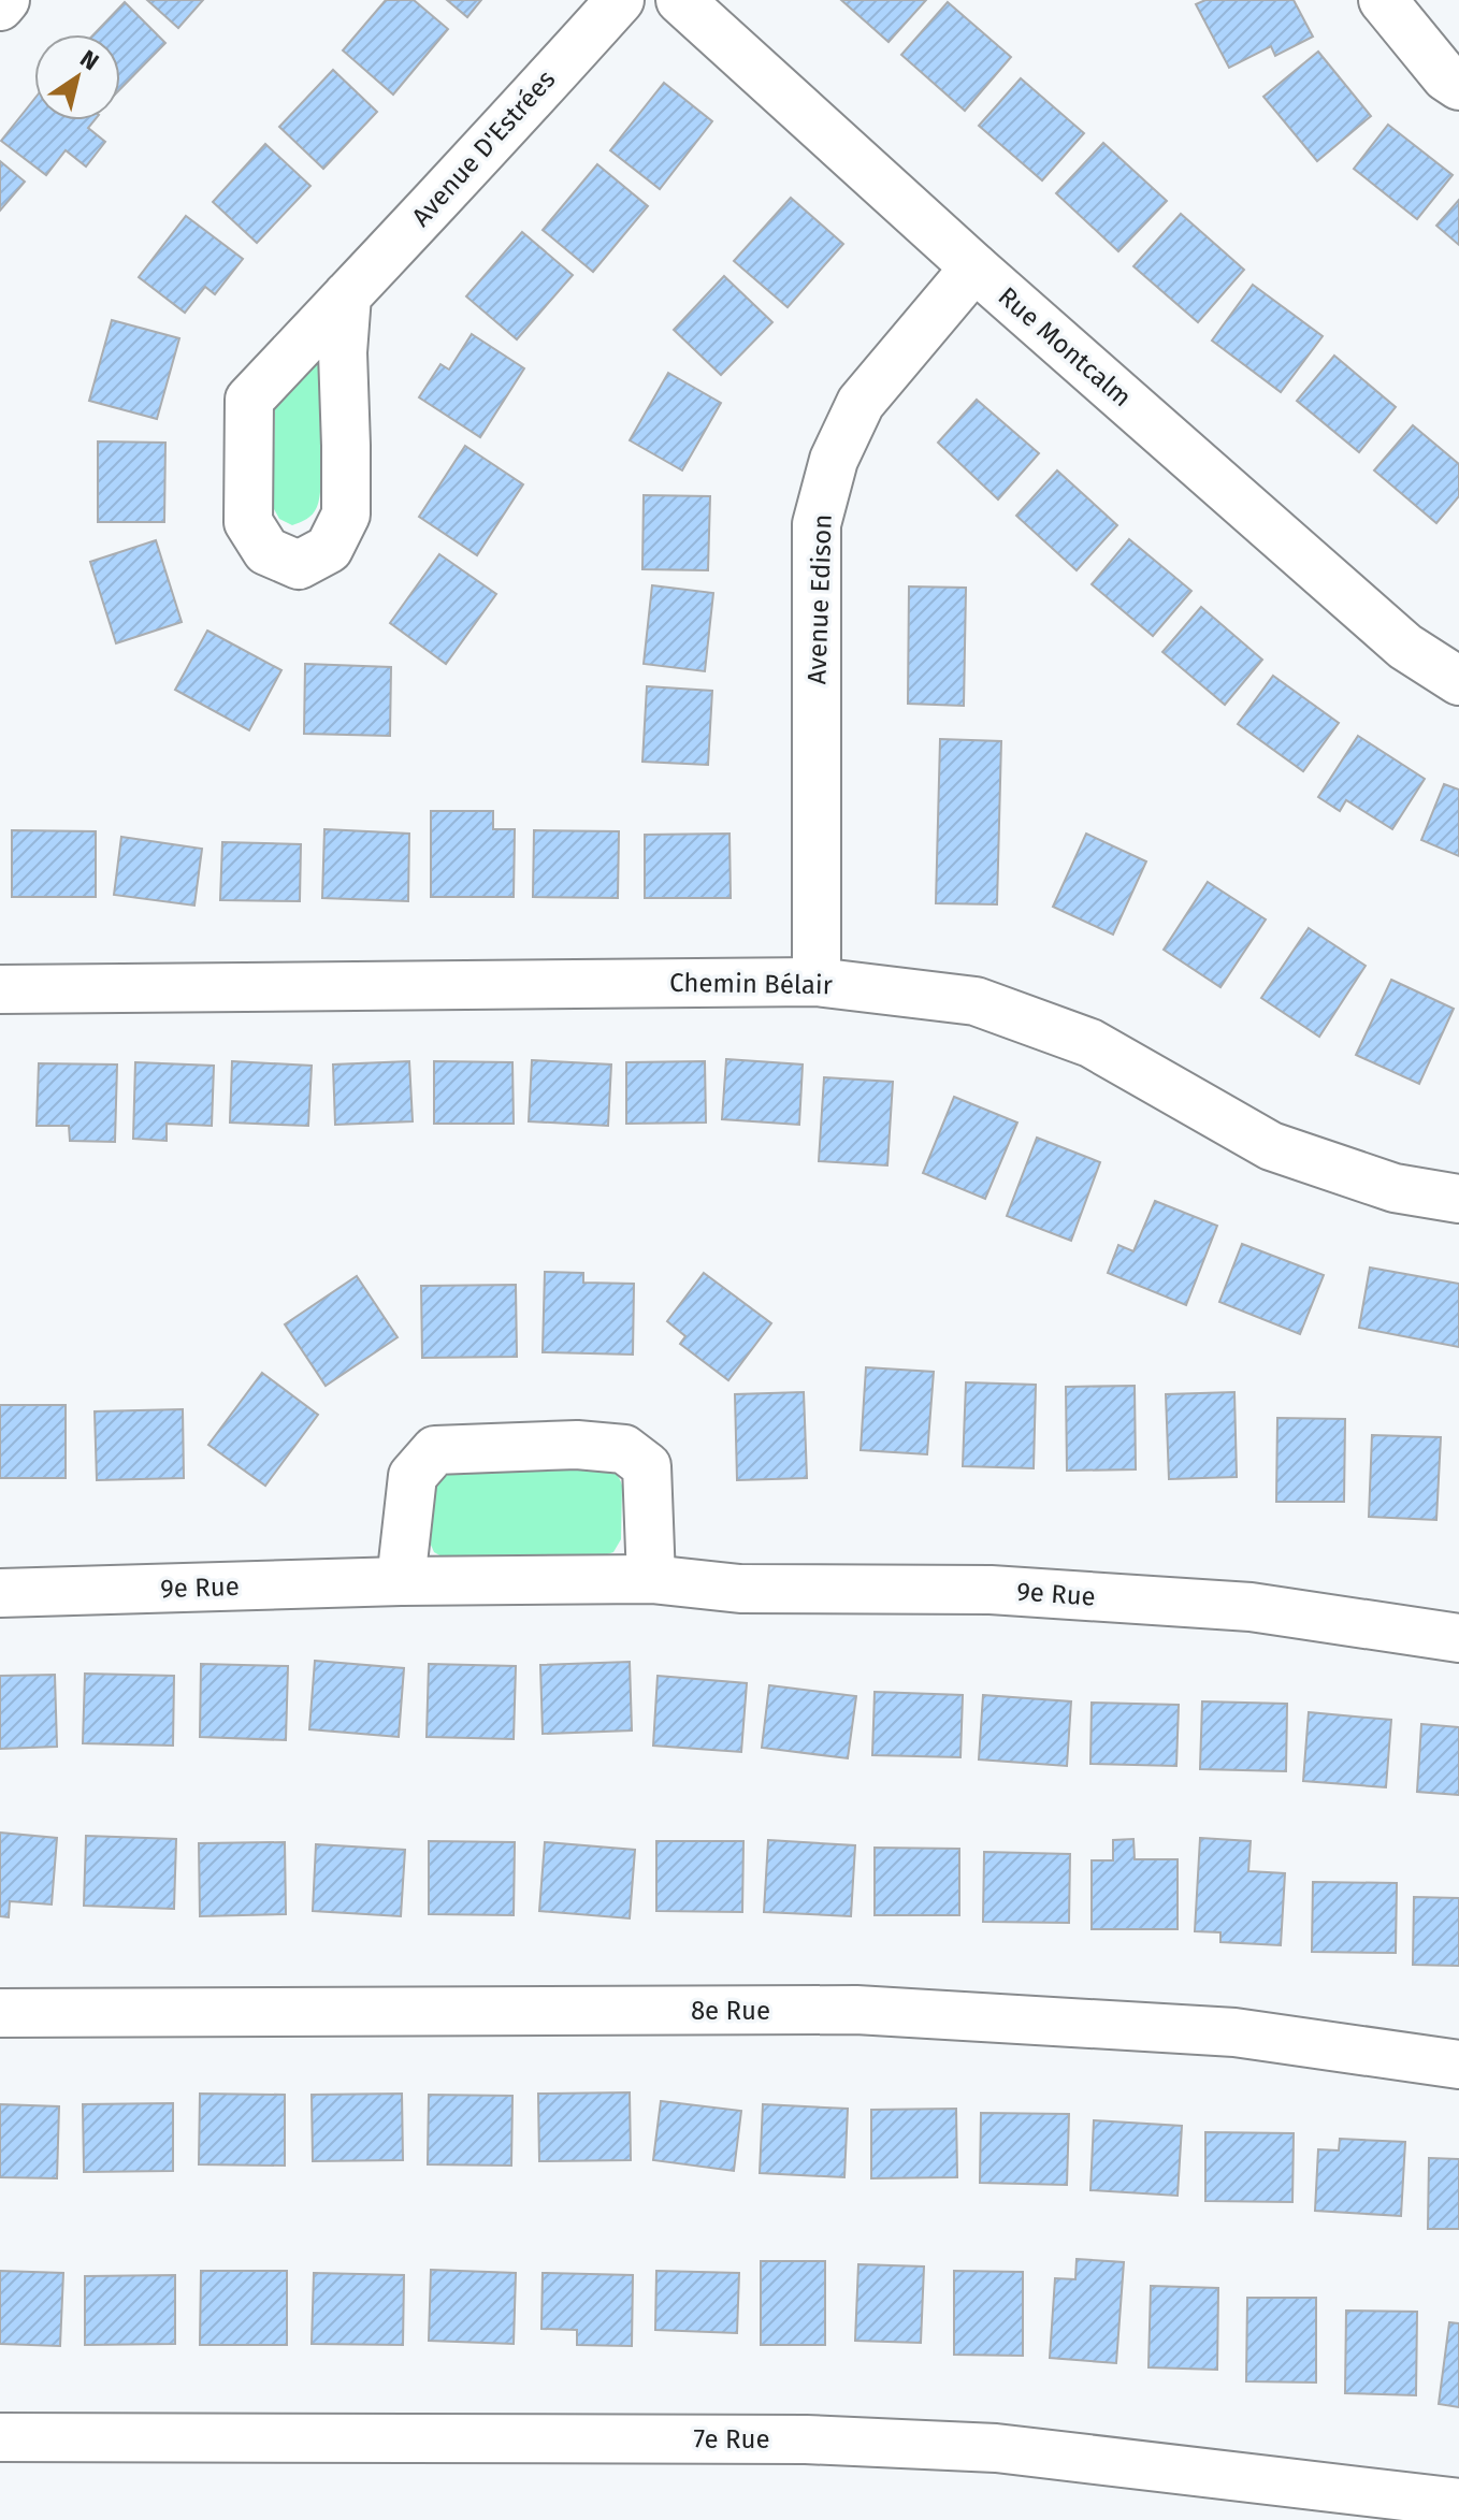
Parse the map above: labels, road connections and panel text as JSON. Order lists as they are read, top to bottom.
{
  "streets": {
    "street": [
      "Avenue D'Estrées",
      "Rue Montcalm",
      "Avenue Edison",
      "Chemin Bélair",
      "9e Rue",
      "8e Rue",
      "7e Rue"
    ]
  },
  "crossings": [
    ["Rue Montcalm", "Avenue Edison"],
    ["Avenue Edison", "Chemin Bélair"]
  ],
  "north": "top right"
}
